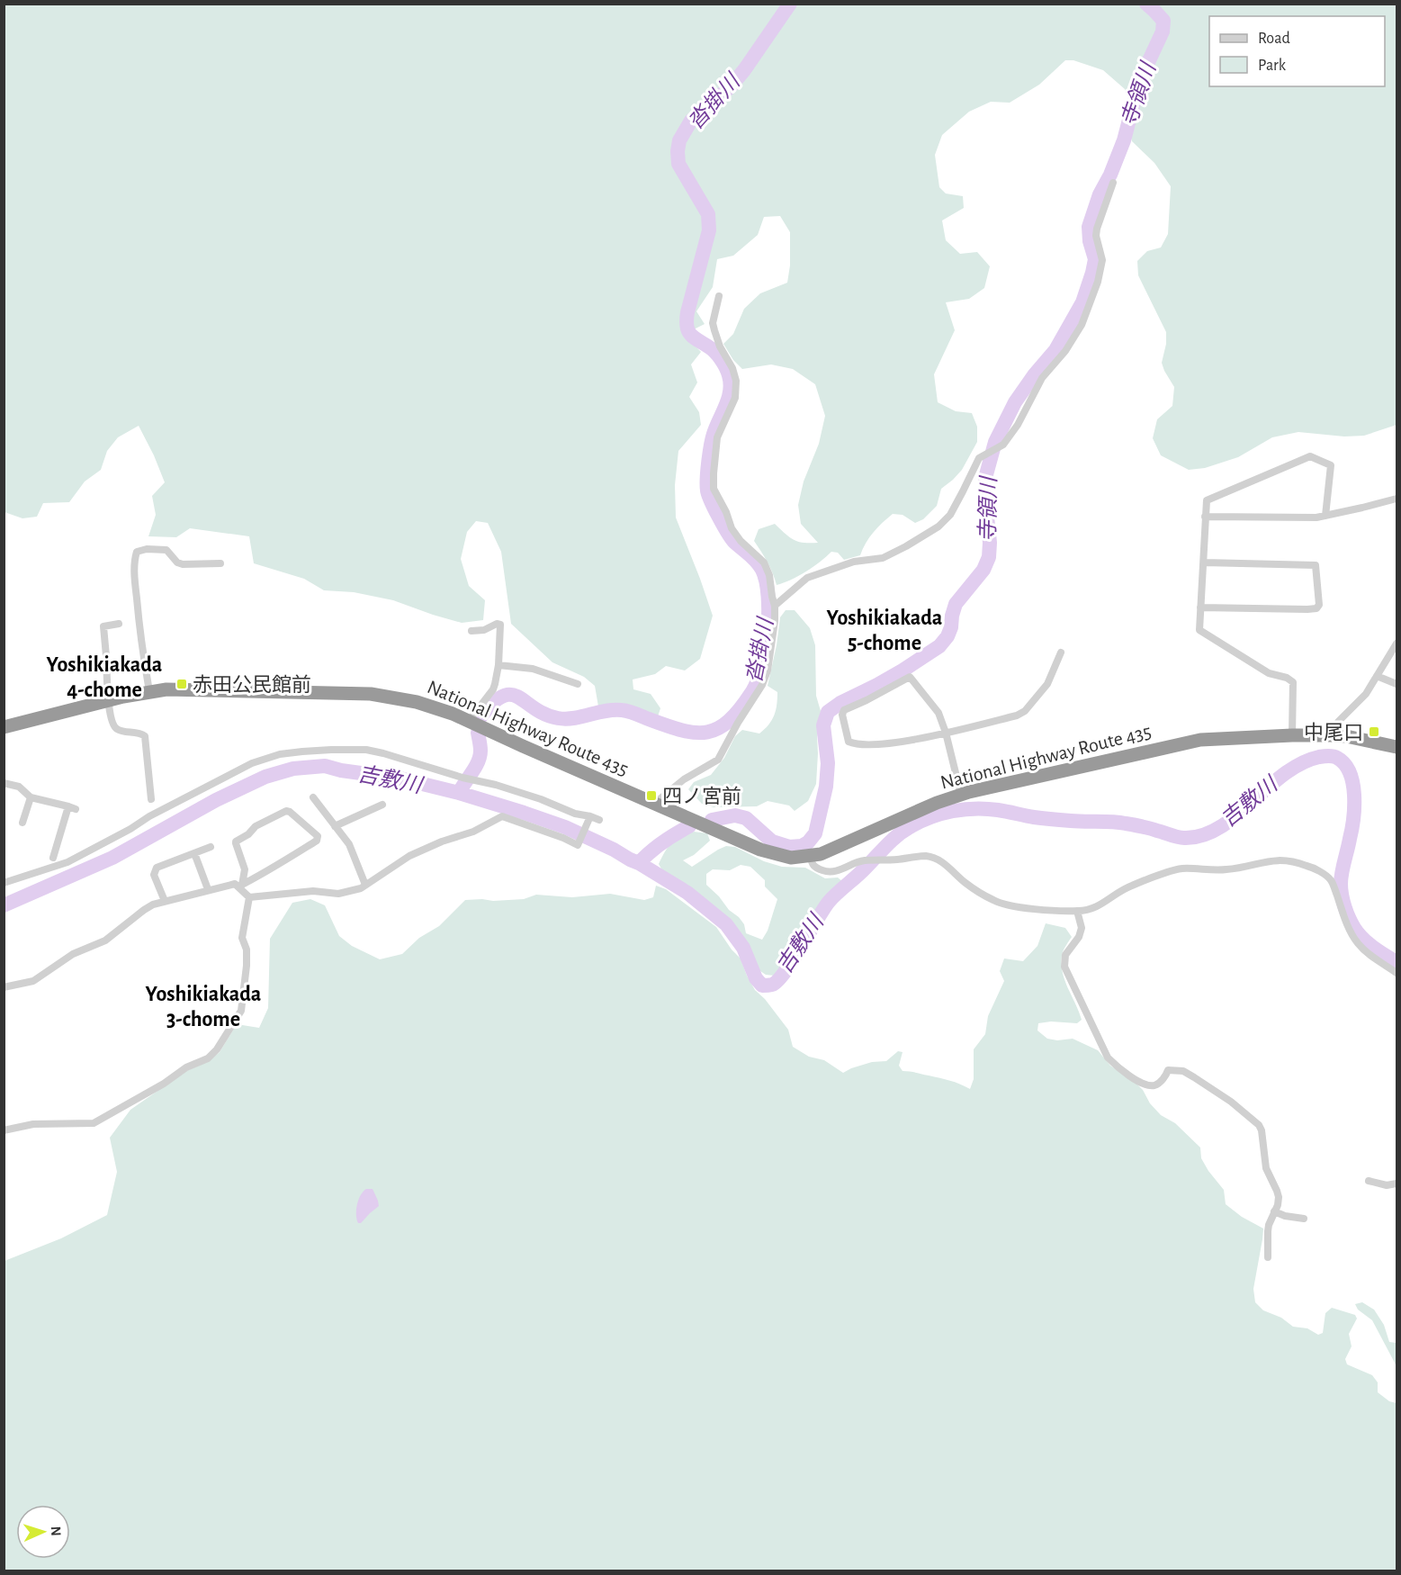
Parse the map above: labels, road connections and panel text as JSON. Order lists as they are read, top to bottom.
{
  "streets": {
    "highway": ["National Highway Route 435"]
  },
  "districts": ["Yoshikiakada 5-chome", "Yoshikiakada 4-chome", "Yoshikiakada 3-chome"],
  "water": ["寺領川", "沓掛川", "吉敷川"],
  "places": {
    "transit": ["赤田公民館前", "中尾口", "四ノ宮前"]
  },
  "legend": ["Road", "Park"],
  "north": "right"
}
